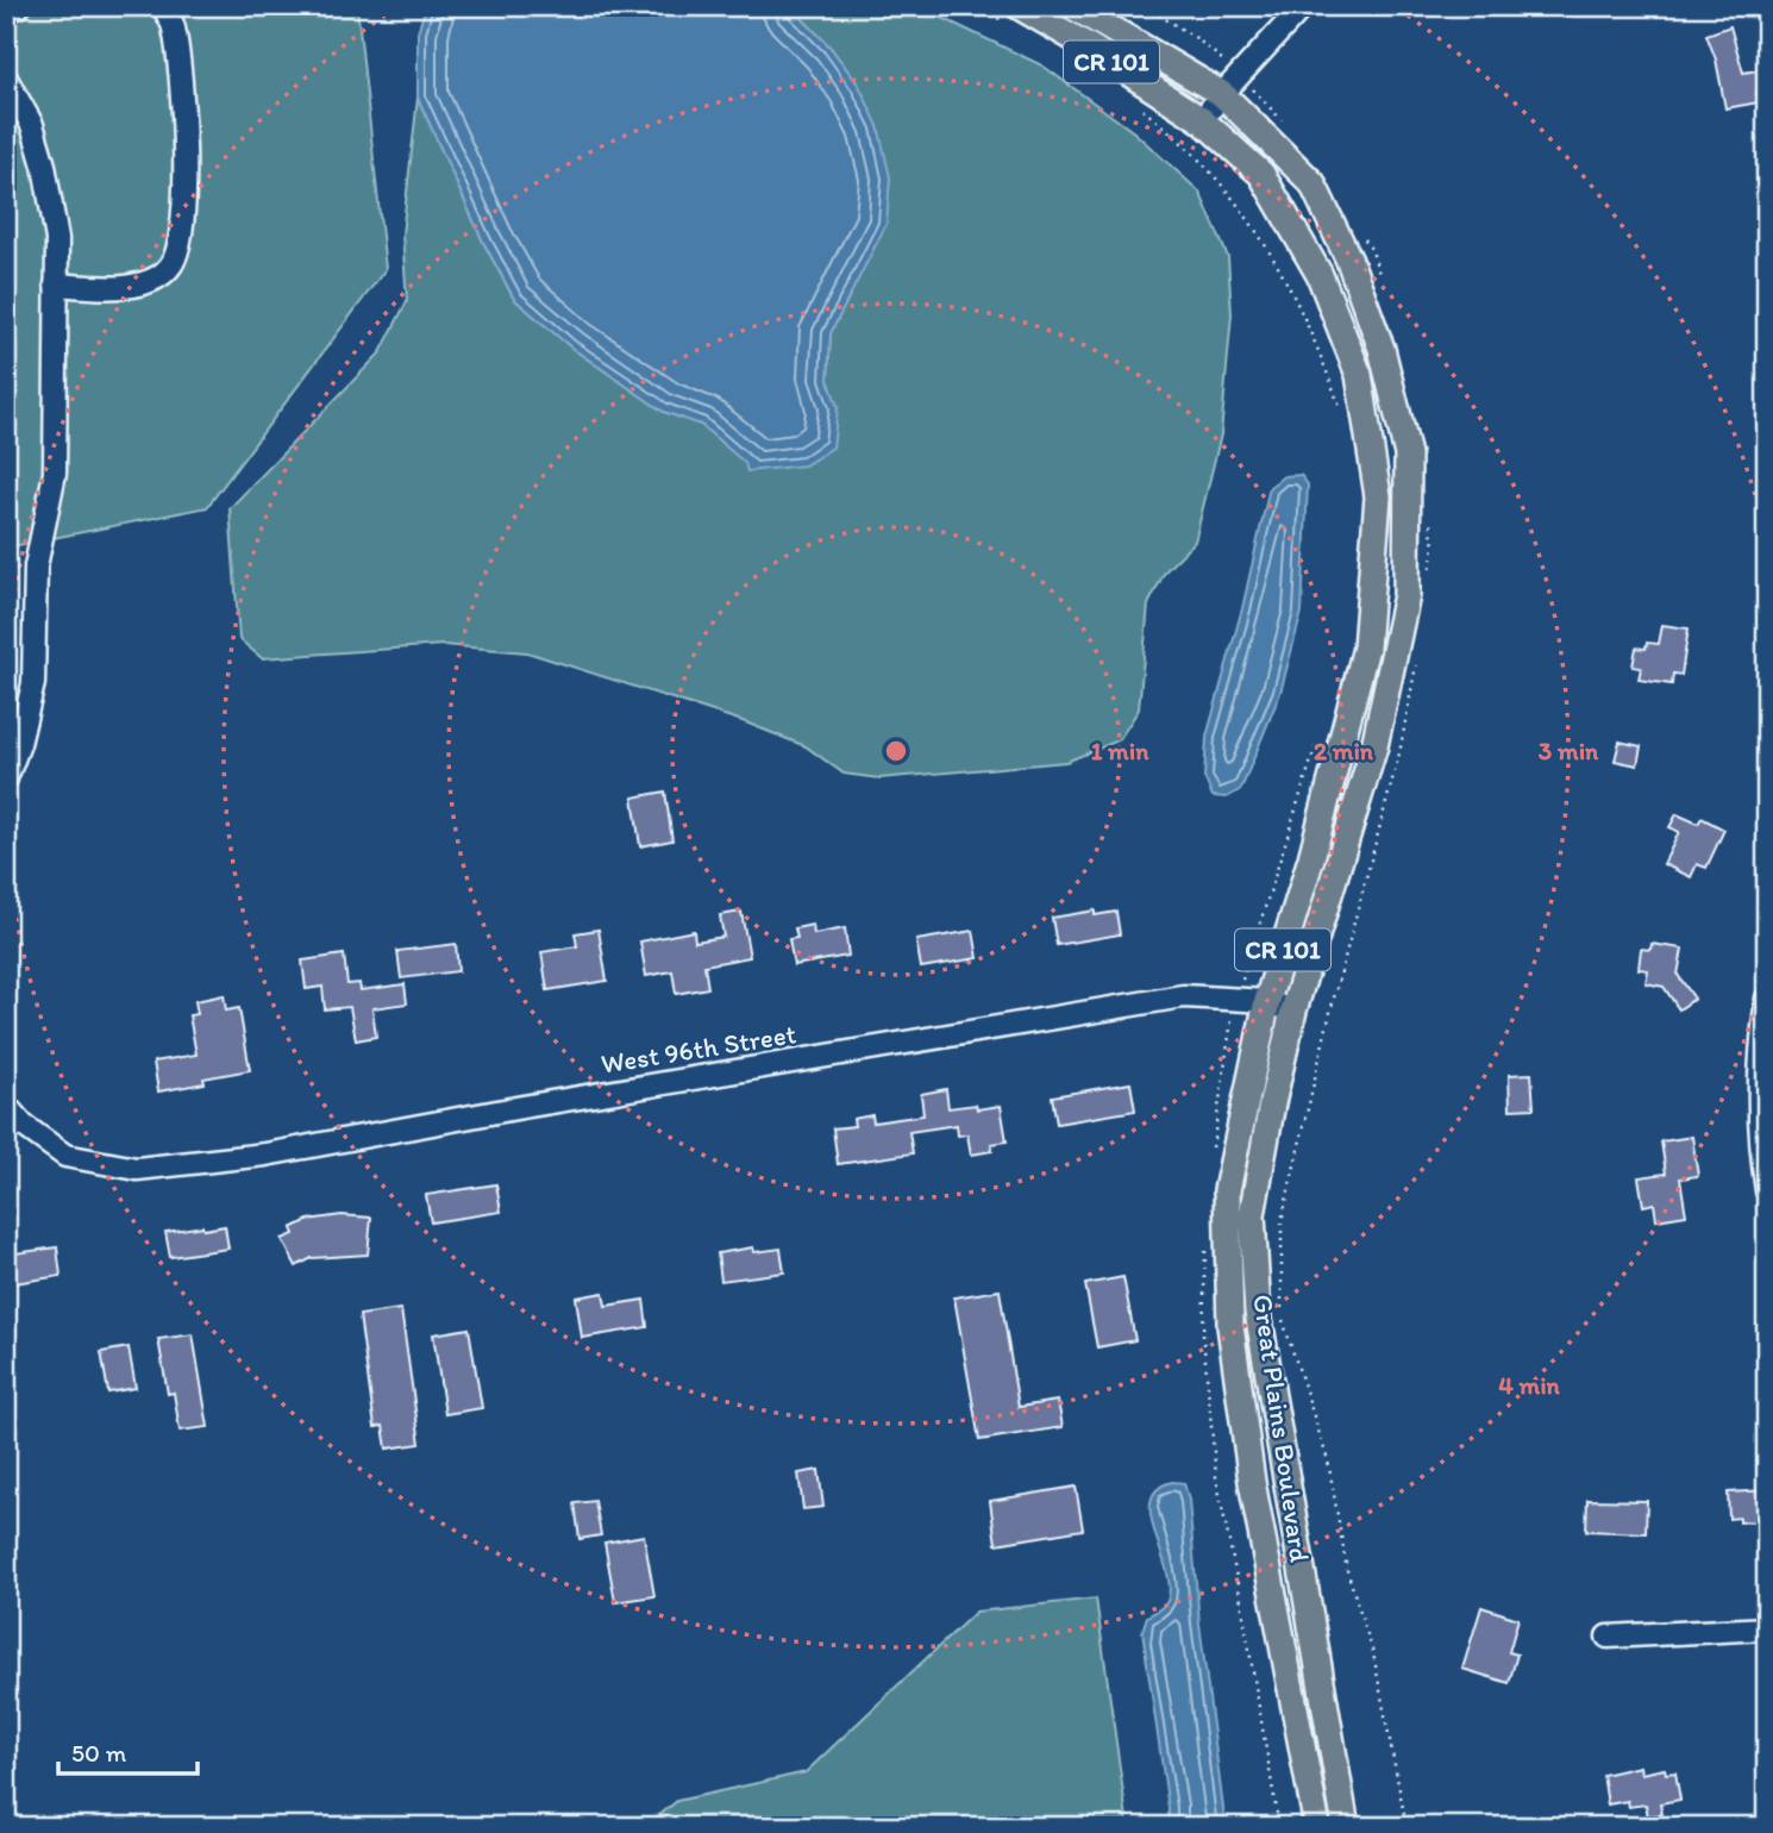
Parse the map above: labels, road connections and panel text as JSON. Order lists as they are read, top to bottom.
{
  "streets": {
    "main road": ["CR 101", "Great Plains Boulevard"],
    "street": ["West 96th Street"]
  },
  "crossings": [
    ["West 96th Street", "Great Plains Boulevard"]
  ],
  "scale_bar": "50 m",
  "rings": [
    "1 min",
    "2 min",
    "3 min",
    "4 min"
  ]
}
